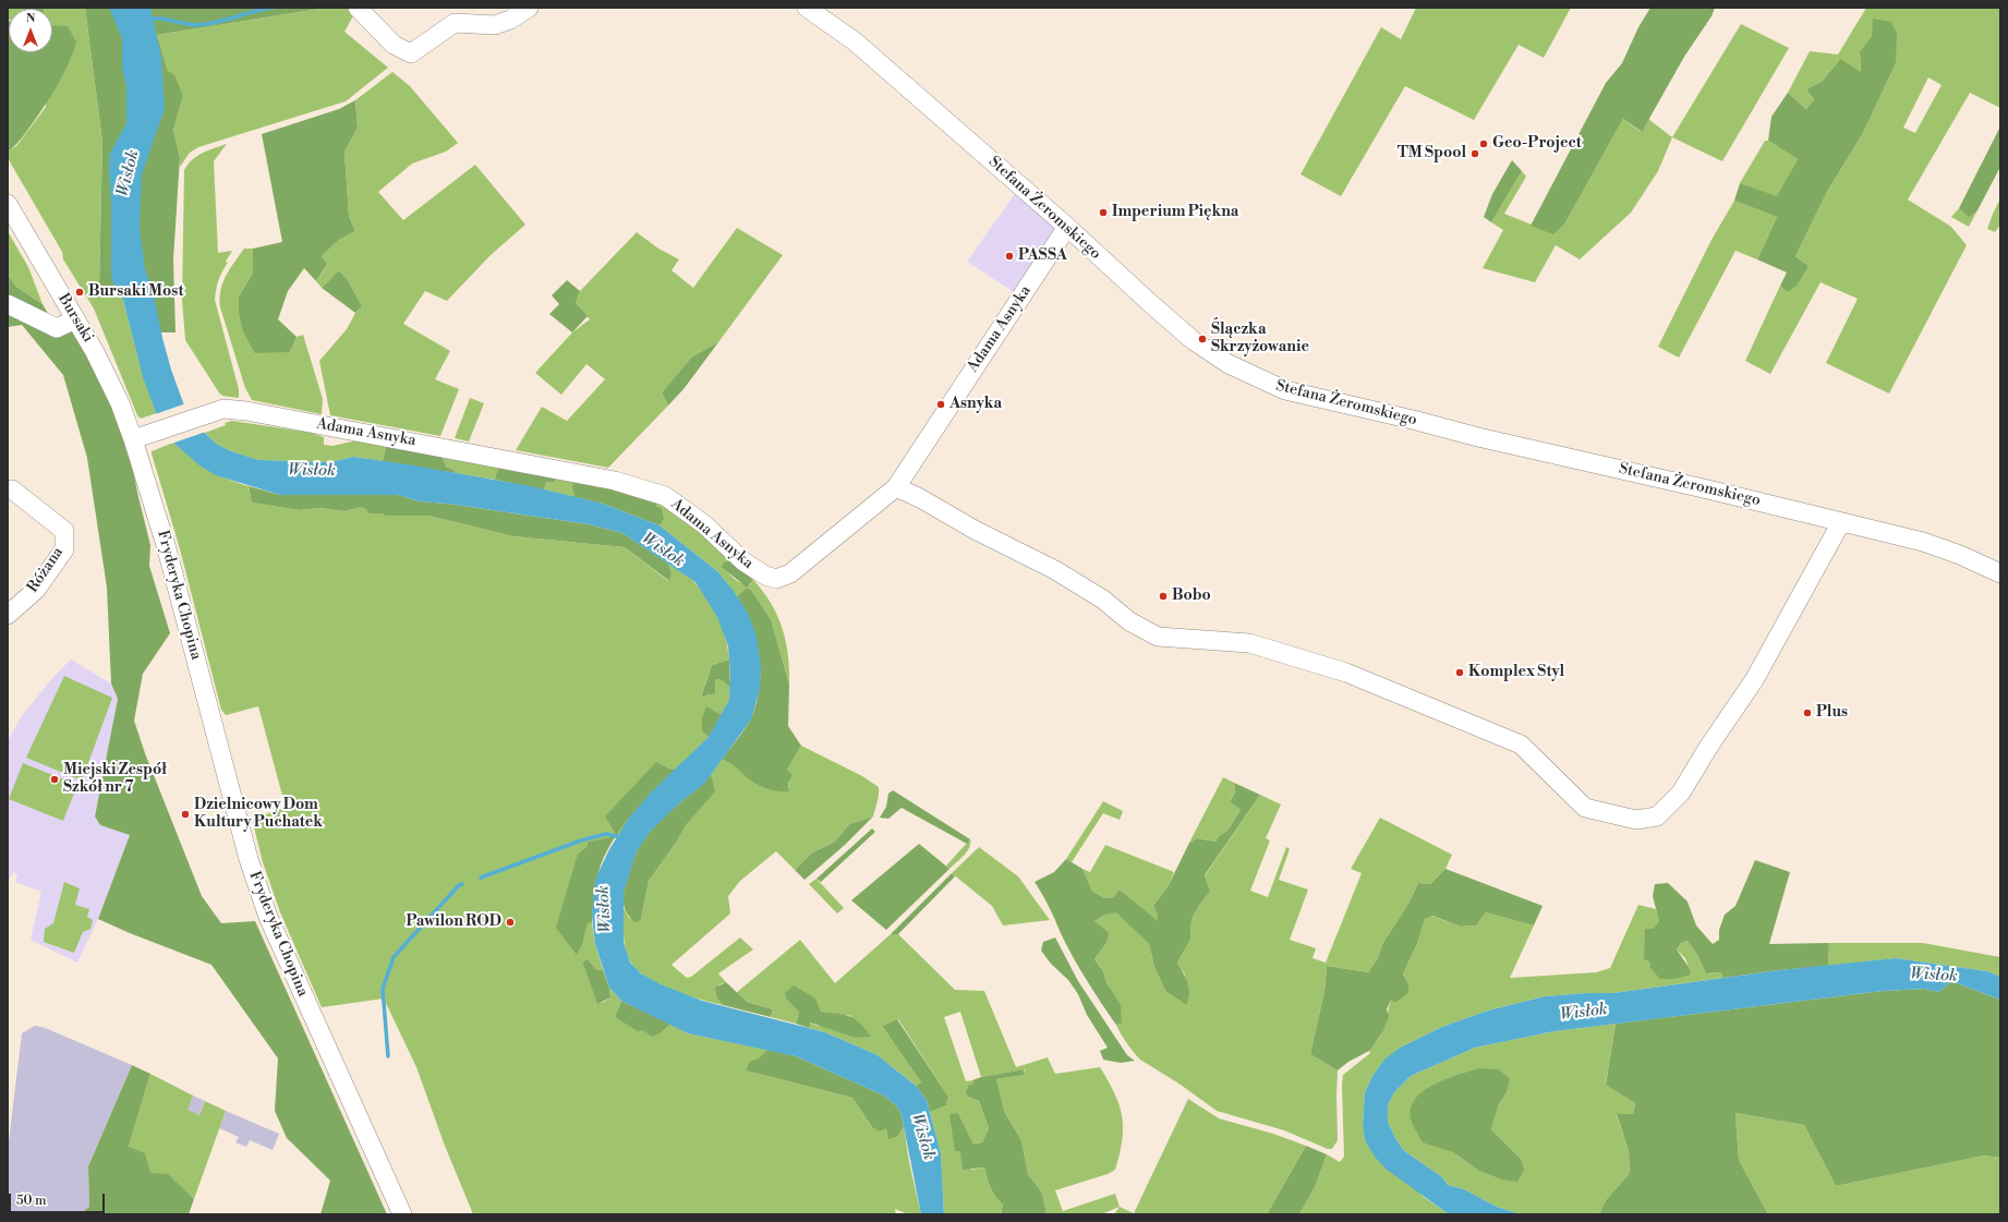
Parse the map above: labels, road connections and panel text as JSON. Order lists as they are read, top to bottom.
{
  "streets": {
    "street": [
      "Stefana Żeromskiego",
      "Bursaki",
      "Adama Asnyka",
      "Różana",
      "Fryderyka Chopina"
    ]
  },
  "crossings": [
    ["Stefana Żeromskiego", "Adama Asnyka"],
    ["Bursaki", "Adama Asnyka"],
    ["Bursaki", "Fryderyka Chopina"],
    ["Adama Asnyka", "Fryderyka Chopina"]
  ],
  "water": ["Wisłok"],
  "places": [
    "Geo-Project",
    "TM Spool",
    "Imperium Piękna",
    "PASSA",
    "Bursaki Most",
    "Ślączka Skrzyżowanie",
    "Asnyka",
    "Bobo",
    "Komplex Styl",
    "Plus",
    "Miejski Zespół Szkół nr 7",
    "Dzielnicowy Dom Kultury Puchatek",
    "Pawilon ROD"
  ],
  "scale_bar": "50 m",
  "north": "top"
}
